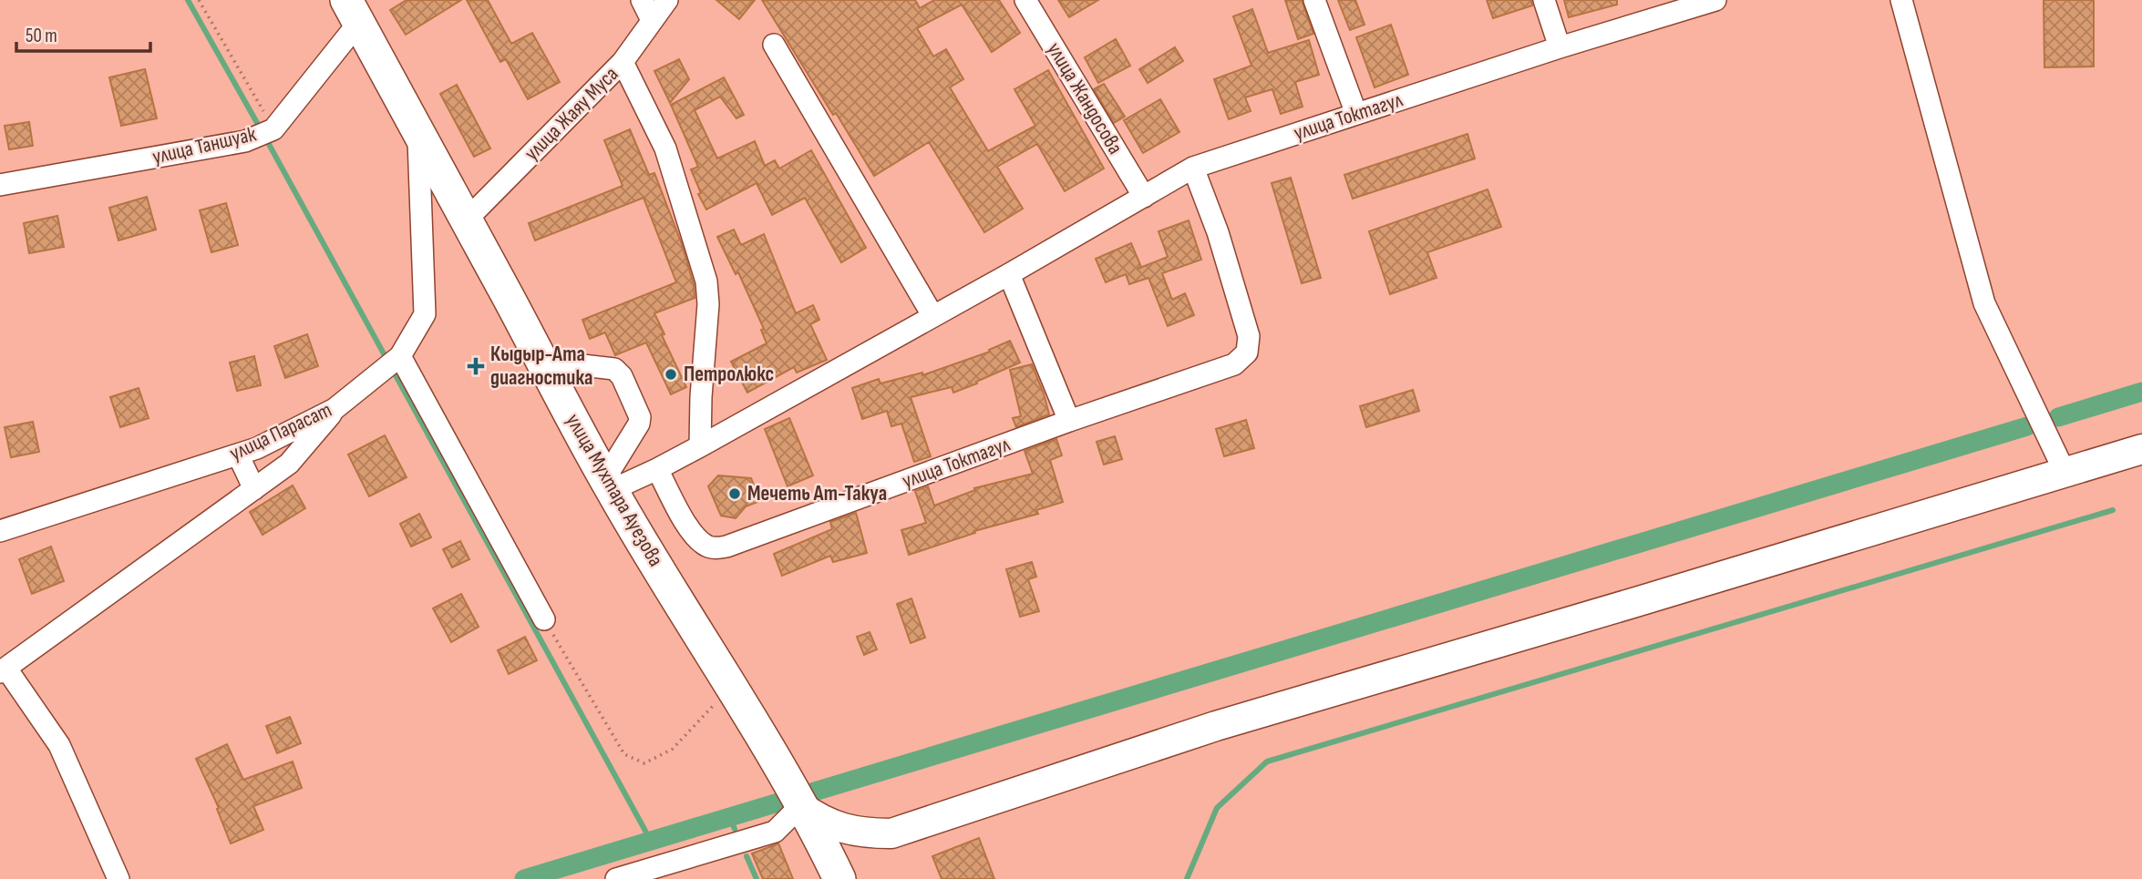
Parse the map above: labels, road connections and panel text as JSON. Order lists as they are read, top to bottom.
{
  "streets": {
    "main road": ["улица Мухтара Ауезова"],
    "street": [
      "улица Жандосова",
      "улица Жаяу Муса",
      "улица Токтагул",
      "улица Таншуак",
      "улица Парасат"
    ]
  },
  "crossings": [
    ["улица Жандосова", "улица Токтагул"],
    ["улица Жаяу Муса", "улица Мухтара Ауезова"],
    ["улица Токтагул", "улица Мухтара Ауезова"],
    ["улица Таншуак", "улица Мухтара Ауезова"],
    ["улица Парасат", "улица Мухтара Ауезова"]
  ],
  "places": {
    "health": ["Кыдыр-Ата диагностика"],
    "other": ["Петролюкс", "Мечеть Ат-Такуа"]
  },
  "scale_bar": "50 m"
}
